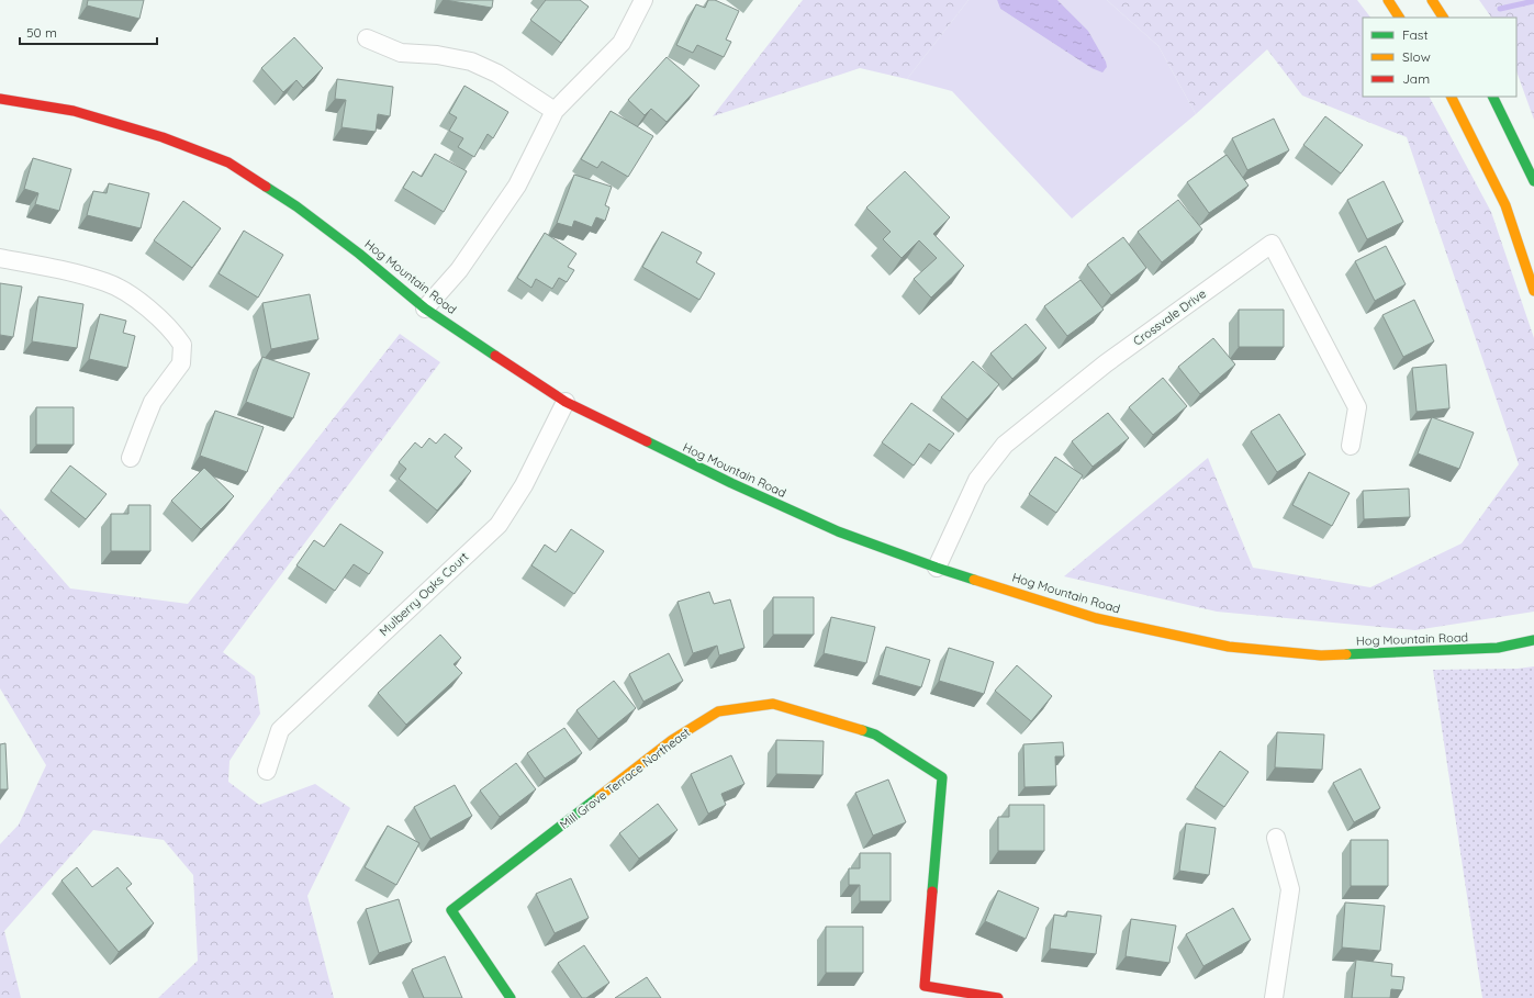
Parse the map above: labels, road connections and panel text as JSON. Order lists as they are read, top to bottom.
{
  "streets": {
    "street": [
      "Hog Mountain Road",
      "Crossvale Drive",
      "Mulberry Oaks Court",
      "Mill Grove Terrace Northeast"
    ]
  },
  "crossings": [
    ["Hog Mountain Road", "Crossvale Drive"],
    ["Hog Mountain Road", "Mulberry Oaks Court"]
  ],
  "legend": ["Fast", "Slow", "Jam"],
  "scale_bar": "50 m"
}
